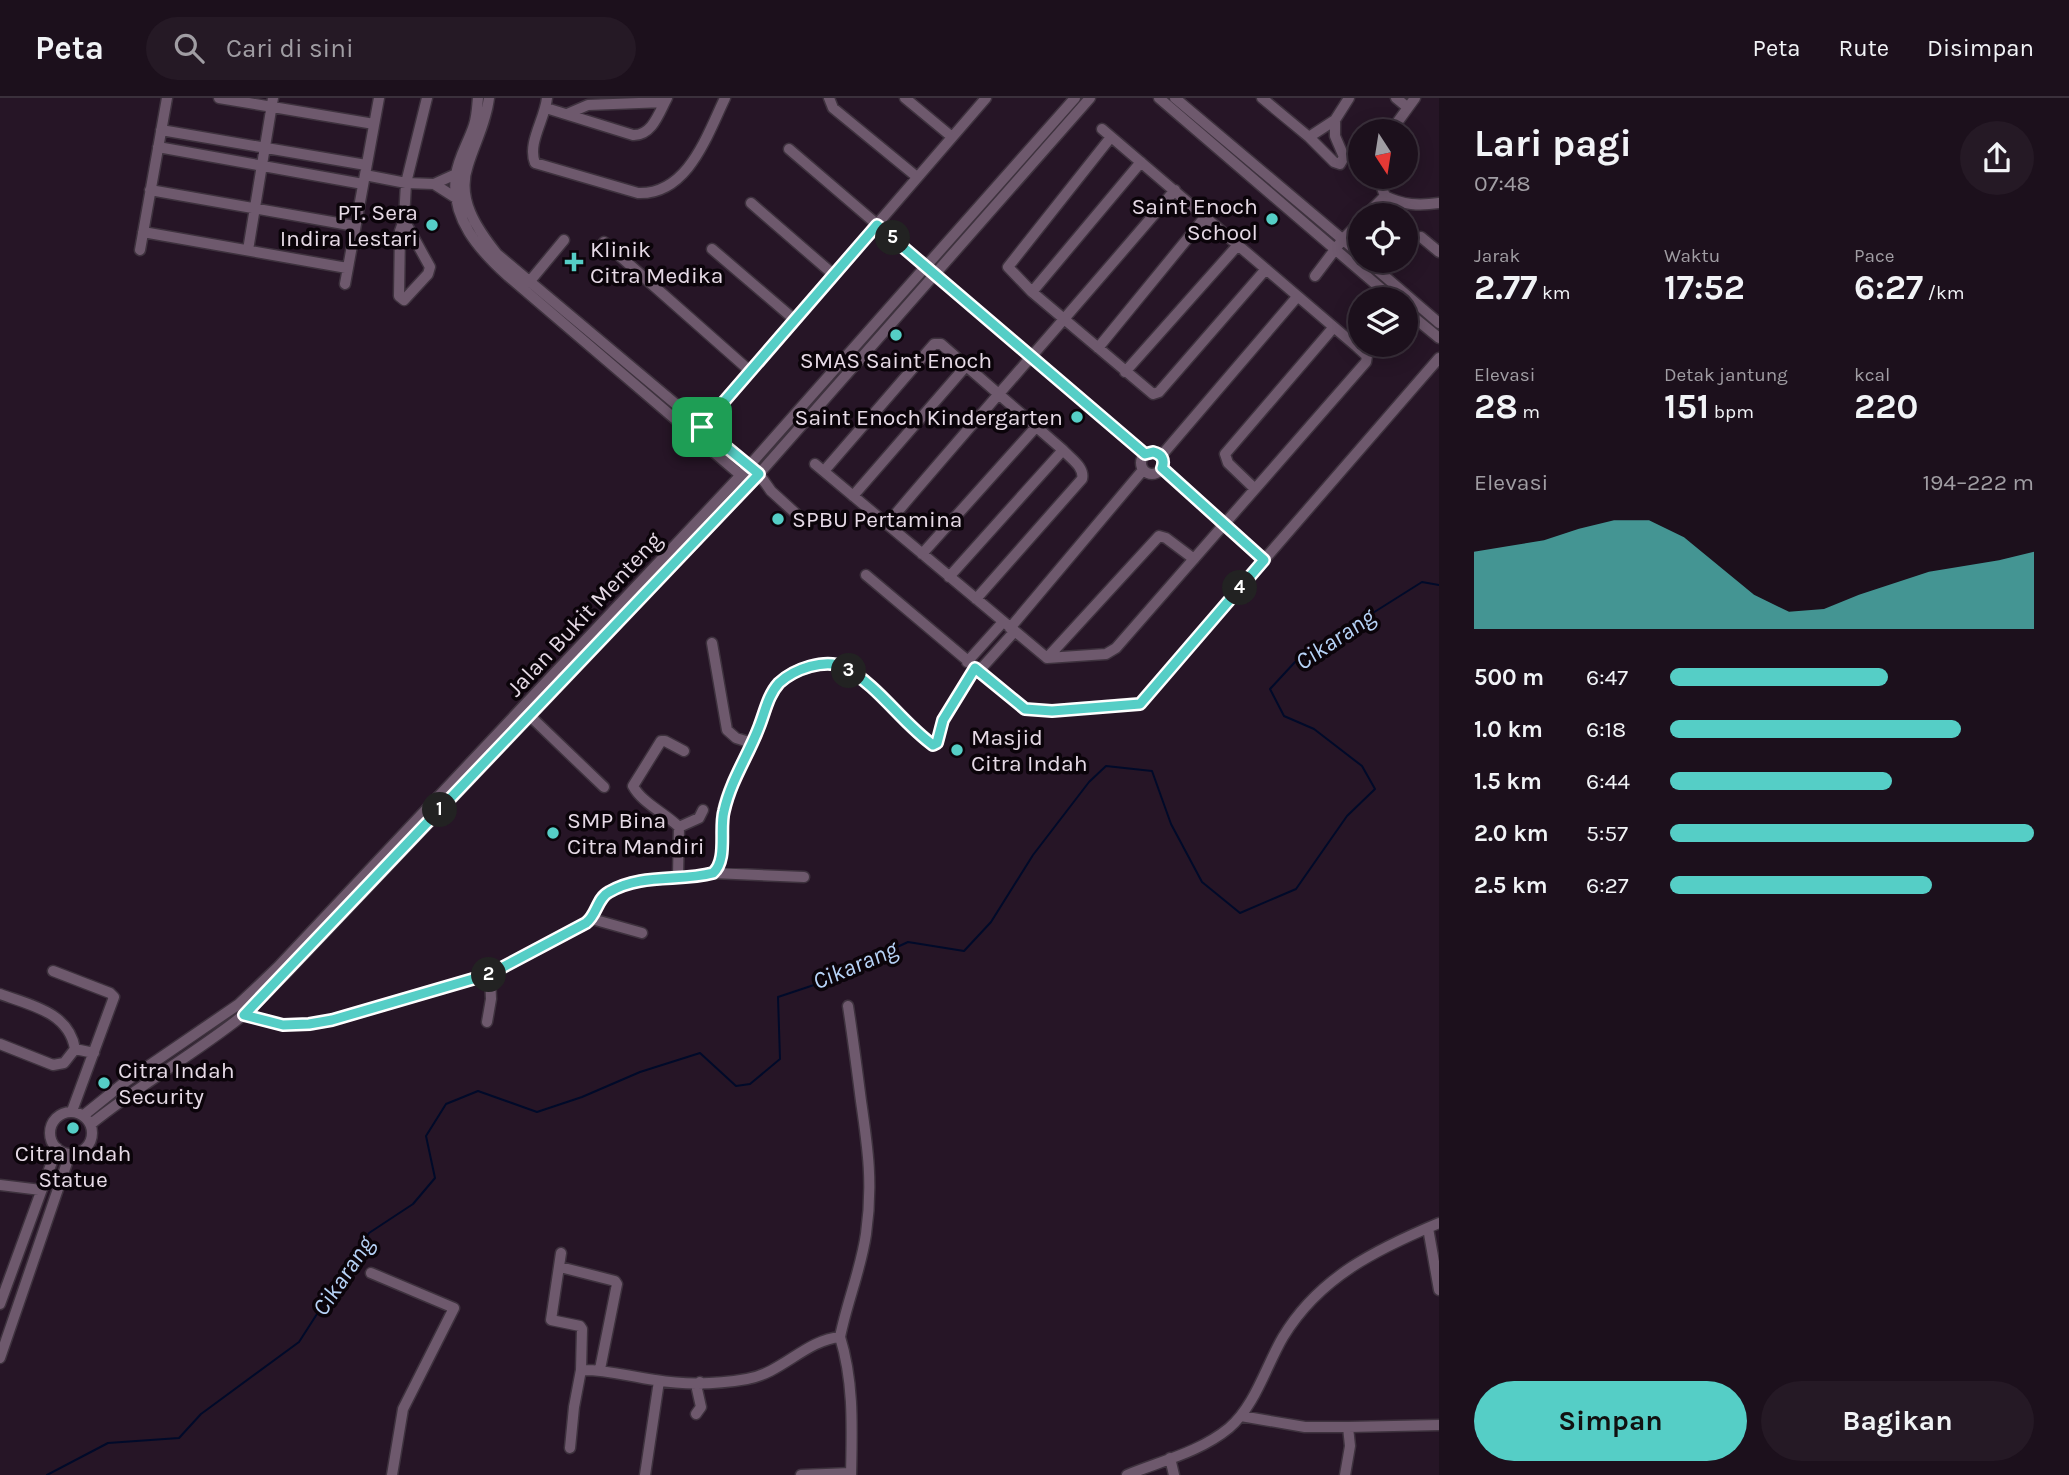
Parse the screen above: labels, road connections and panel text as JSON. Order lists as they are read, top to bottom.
{
  "streets": {
    "street": ["Jalan Bukit Menteng"]
  },
  "water": ["Cikarang"],
  "places": {
    "other": [
      "Saint Enoch School",
      "PT. Sera Indira Lestari",
      "SMAS Saint Enoch",
      "Saint Enoch Kindergarten",
      "SPBU Pertamina",
      "Masjid Citra Indah",
      "SMP Bina Citra Mandiri",
      "Citra Indah Security",
      "Citra Indah Statue"
    ],
    "health": ["Klinik Citra Medika"]
  },
  "north": "bottom",
  "page": {
    "header": "Peta",
    "search": "Cari di sini",
    "nav": ["Peta", "Rute", "Disimpan"],
    "heading": ["Lari pagi", "07:48"],
    "stats": [
      ["Jarak", "2.77 km"],
      ["Waktu", "17:52"],
      ["Pace", "6:27 /km"],
      ["Elevasi", "28 m"],
      ["Detak jantung", "151 bpm"],
      ["kcal", "220"]
    ],
    "pins": [
      "5",
      "4",
      "3",
      "1",
      "2"
    ],
    "chart": ["Elevasi", "194–222 m"],
    "list": [
      {
        "name": "500 m",
        "note": "6:47"
      },
      {
        "name": "1.0 km",
        "note": "6:18"
      },
      {
        "name": "1.5 km",
        "note": "6:44"
      },
      {
        "name": "2.0 km",
        "note": "5:57"
      },
      {
        "name": "2.5 km",
        "note": "6:27"
      }
    ],
    "buttons": ["Simpan", "Bagikan"]
  }
}
